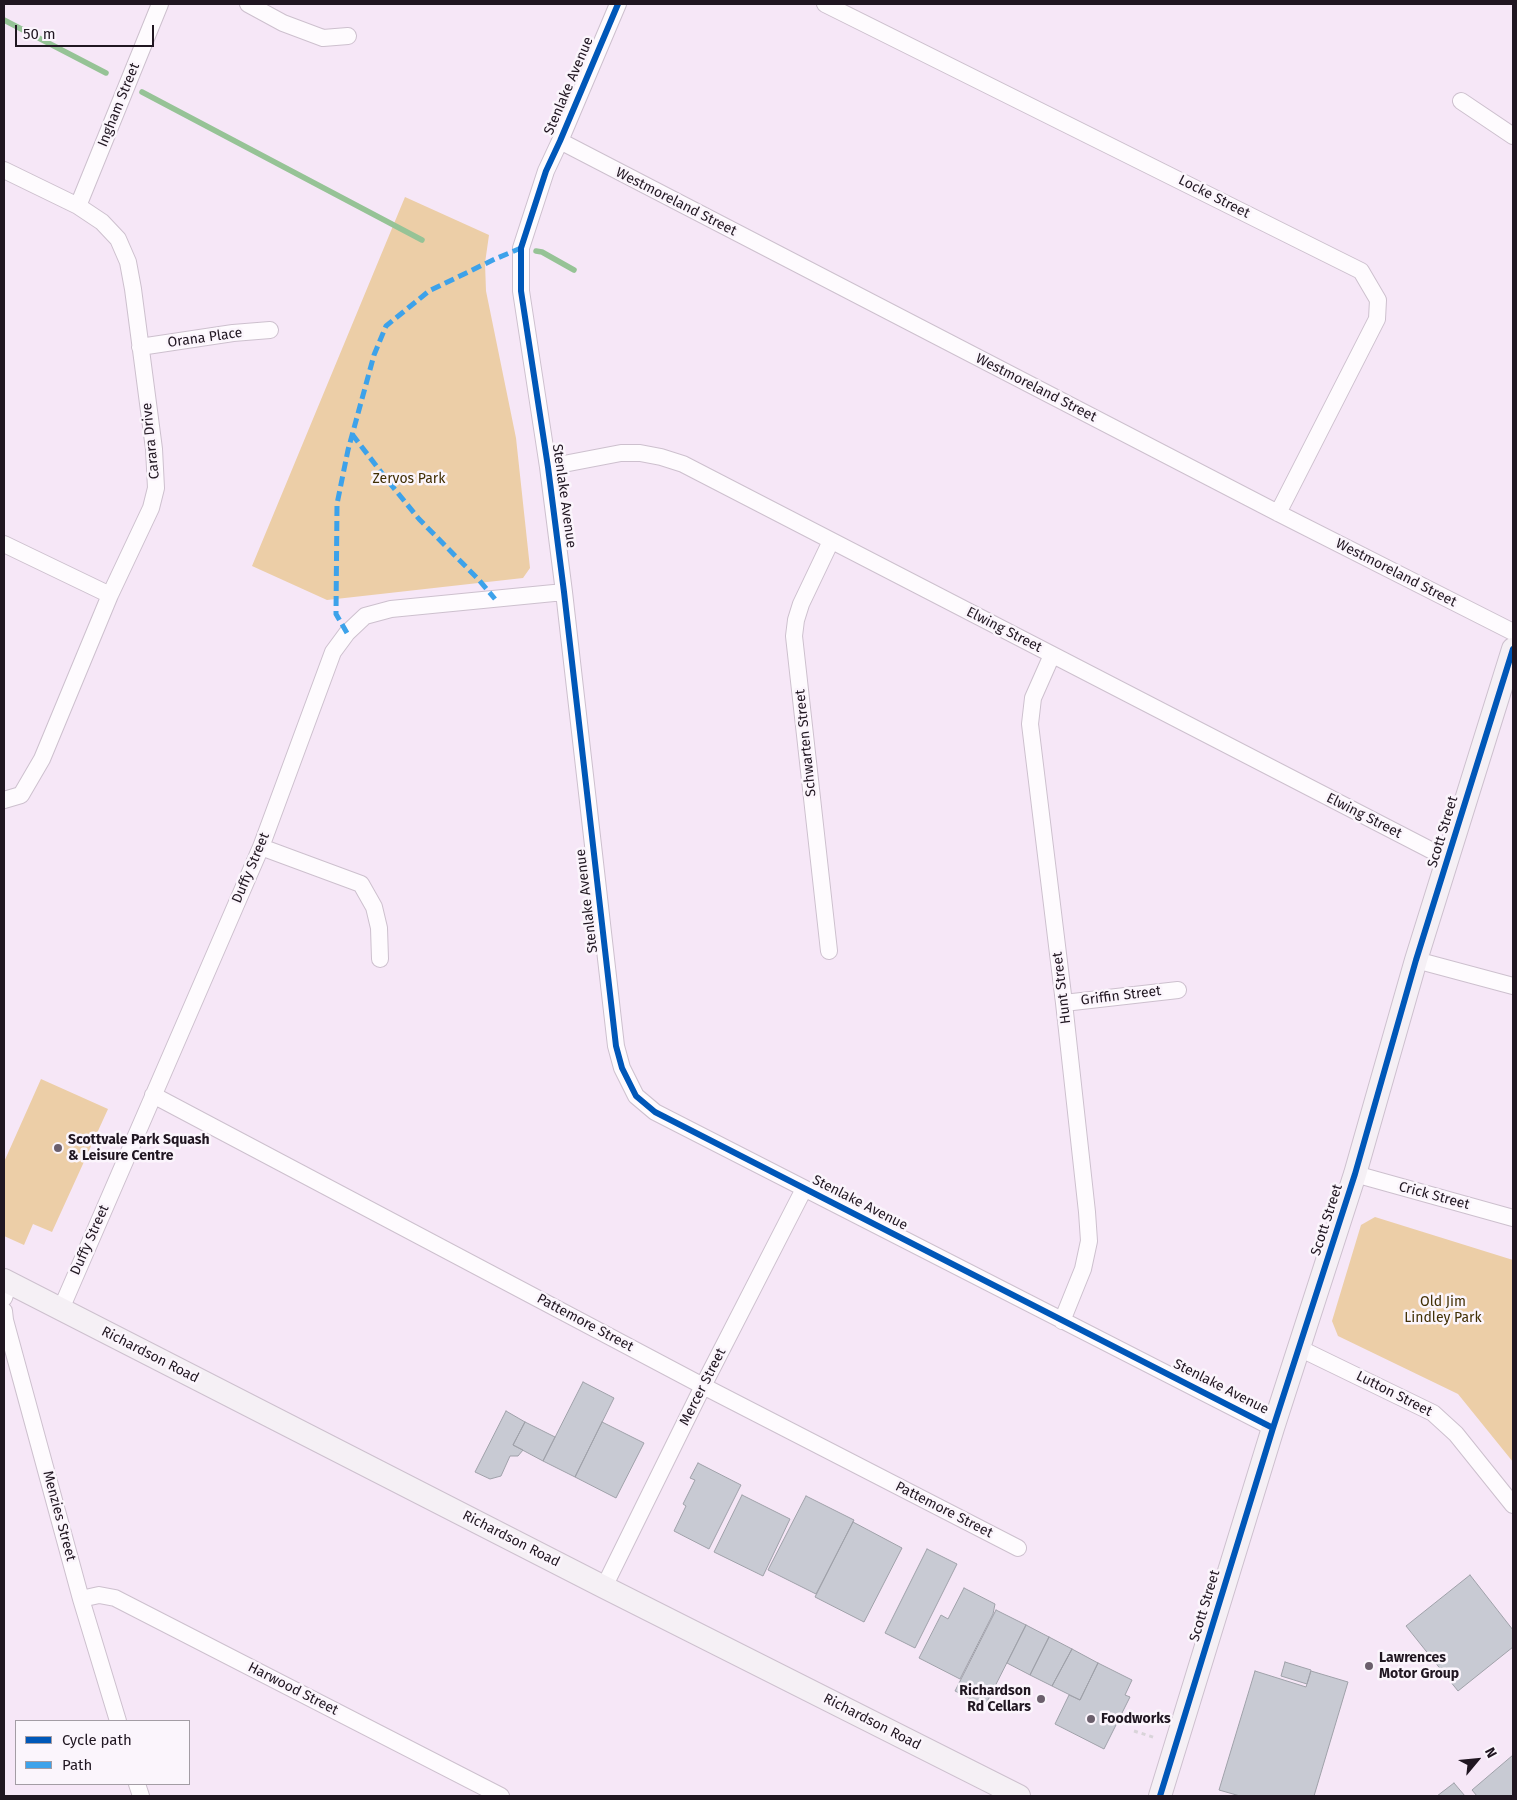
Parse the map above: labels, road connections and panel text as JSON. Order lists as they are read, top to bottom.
{
  "streets": {
    "street": [
      "Stenlake Avenue",
      "Ingham Street",
      "Locke Street",
      "Westmoreland Street",
      "Orana Place",
      "Carara Drive",
      "Elwing Street",
      "Schwarten Street",
      "Scott Street",
      "Duffy Street",
      "Hunt Street",
      "Griffin Street",
      "Crick Street",
      "Pattemore Street",
      "Richardson Road",
      "Mercer Street",
      "Lutton Street",
      "Menzies Street",
      "Harwood Street"
    ]
  },
  "crossings": [
    ["Stenlake Avenue", "Westmoreland Street"],
    ["Stenlake Avenue", "Elwing Street"],
    ["Stenlake Avenue", "Scott Street"],
    ["Stenlake Avenue", "Duffy Street"],
    ["Stenlake Avenue", "Hunt Street"],
    ["Stenlake Avenue", "Mercer Street"],
    ["Ingham Street", "Carara Drive"],
    ["Locke Street", "Westmoreland Street"],
    ["Orana Place", "Carara Drive"],
    ["Elwing Street", "Schwarten Street"],
    ["Elwing Street", "Scott Street"],
    ["Elwing Street", "Hunt Street"],
    ["Scott Street", "Crick Street"],
    ["Scott Street", "Lutton Street"],
    ["Duffy Street", "Pattemore Street"],
    ["Duffy Street", "Richardson Road"],
    ["Hunt Street", "Griffin Street"],
    ["Pattemore Street", "Mercer Street"],
    ["Richardson Road", "Mercer Street"],
    ["Menzies Street", "Harwood Street"]
  ],
  "parks": ["Zervos Park", "Old Jim Lindley Park"],
  "places": [
    "Scottvale Park Squash & Leisure Centre",
    "Lawrences Motor Group",
    "Richardson Rd Cellars",
    "Foodworks"
  ],
  "legend": ["Cycle path", "Path"],
  "scale_bar": "50 m",
  "north": "top right"
}
